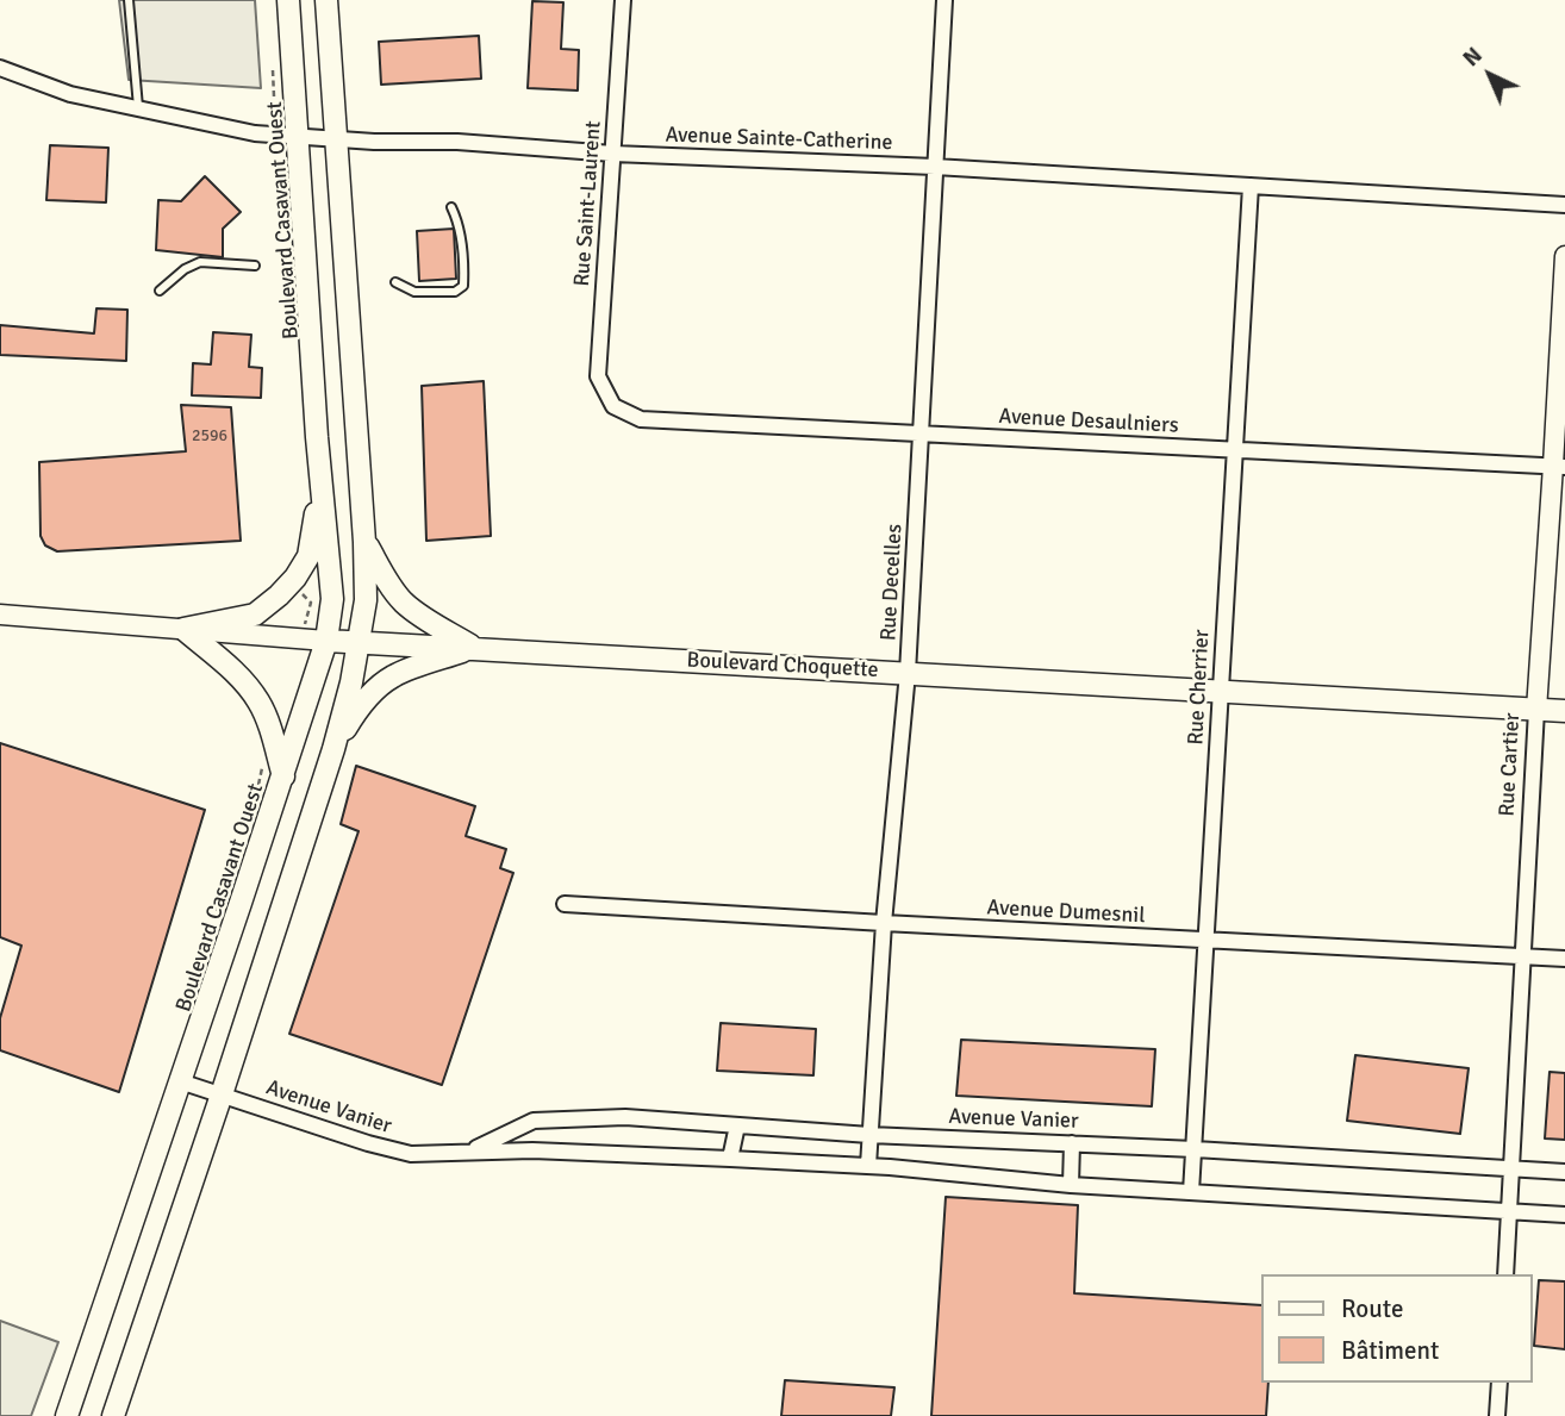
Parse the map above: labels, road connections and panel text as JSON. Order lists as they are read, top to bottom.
{
  "streets": {
    "main road": ["Boulevard Casavant Ouest", "Boulevard Choquette"],
    "street": [
      "Avenue Sainte-Catherine",
      "Rue Saint-Laurent",
      "Avenue Desaulniers",
      "Rue Decelles",
      "Rue Cherrier",
      "Rue Cartier",
      "Avenue Dumesnil",
      "Avenue Vanier"
    ]
  },
  "crossings": [
    ["Avenue Sainte-Catherine", "Rue Saint-Laurent"],
    ["Avenue Sainte-Catherine", "Boulevard Casavant Ouest"],
    ["Avenue Sainte-Catherine", "Rue Decelles"],
    ["Avenue Sainte-Catherine", "Rue Cherrier"],
    ["Rue Saint-Laurent", "Avenue Desaulniers"],
    ["Boulevard Casavant Ouest", "Boulevard Choquette"],
    ["Boulevard Casavant Ouest", "Avenue Vanier"],
    ["Avenue Desaulniers", "Rue Decelles"],
    ["Avenue Desaulniers", "Rue Cherrier"],
    ["Avenue Desaulniers", "Rue Cartier"],
    ["Rue Decelles", "Boulevard Choquette"],
    ["Rue Decelles", "Avenue Dumesnil"],
    ["Rue Decelles", "Avenue Vanier"],
    ["Boulevard Choquette", "Rue Cherrier"],
    ["Boulevard Choquette", "Rue Cartier"],
    ["Rue Cherrier", "Avenue Dumesnil"],
    ["Rue Cherrier", "Avenue Vanier"],
    ["Rue Cartier", "Avenue Dumesnil"],
    ["Rue Cartier", "Avenue Vanier"]
  ],
  "house_numbers": ["2596"],
  "legend": ["Route", "Bâtiment"],
  "north": "top left"
}
